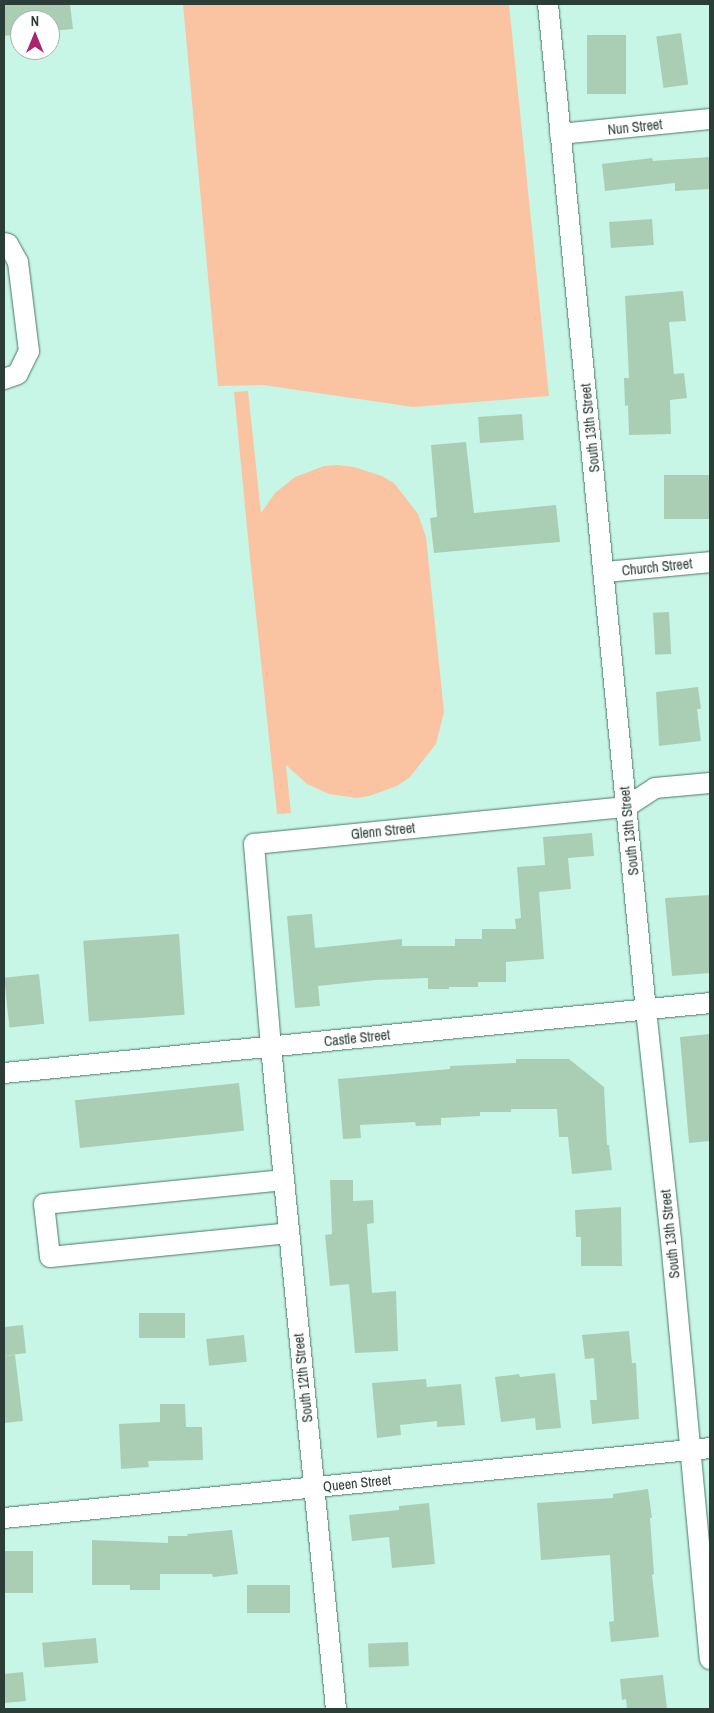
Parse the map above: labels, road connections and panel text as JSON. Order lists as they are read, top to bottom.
{
  "streets": {
    "street": [
      "Nun Street",
      "South 13th Street",
      "Church Street",
      "Glenn Street",
      "Castle Street",
      "South 12th Street",
      "Queen Street"
    ]
  },
  "crossings": [
    ["Nun Street", "South 13th Street"],
    ["South 13th Street", "Church Street"],
    ["South 13th Street", "Glenn Street"],
    ["South 13th Street", "Castle Street"],
    ["South 13th Street", "Queen Street"],
    ["Glenn Street", "Castle Street"],
    ["Glenn Street", "South 12th Street"],
    ["Castle Street", "South 12th Street"],
    ["South 12th Street", "Queen Street"]
  ],
  "north": "top"
}
